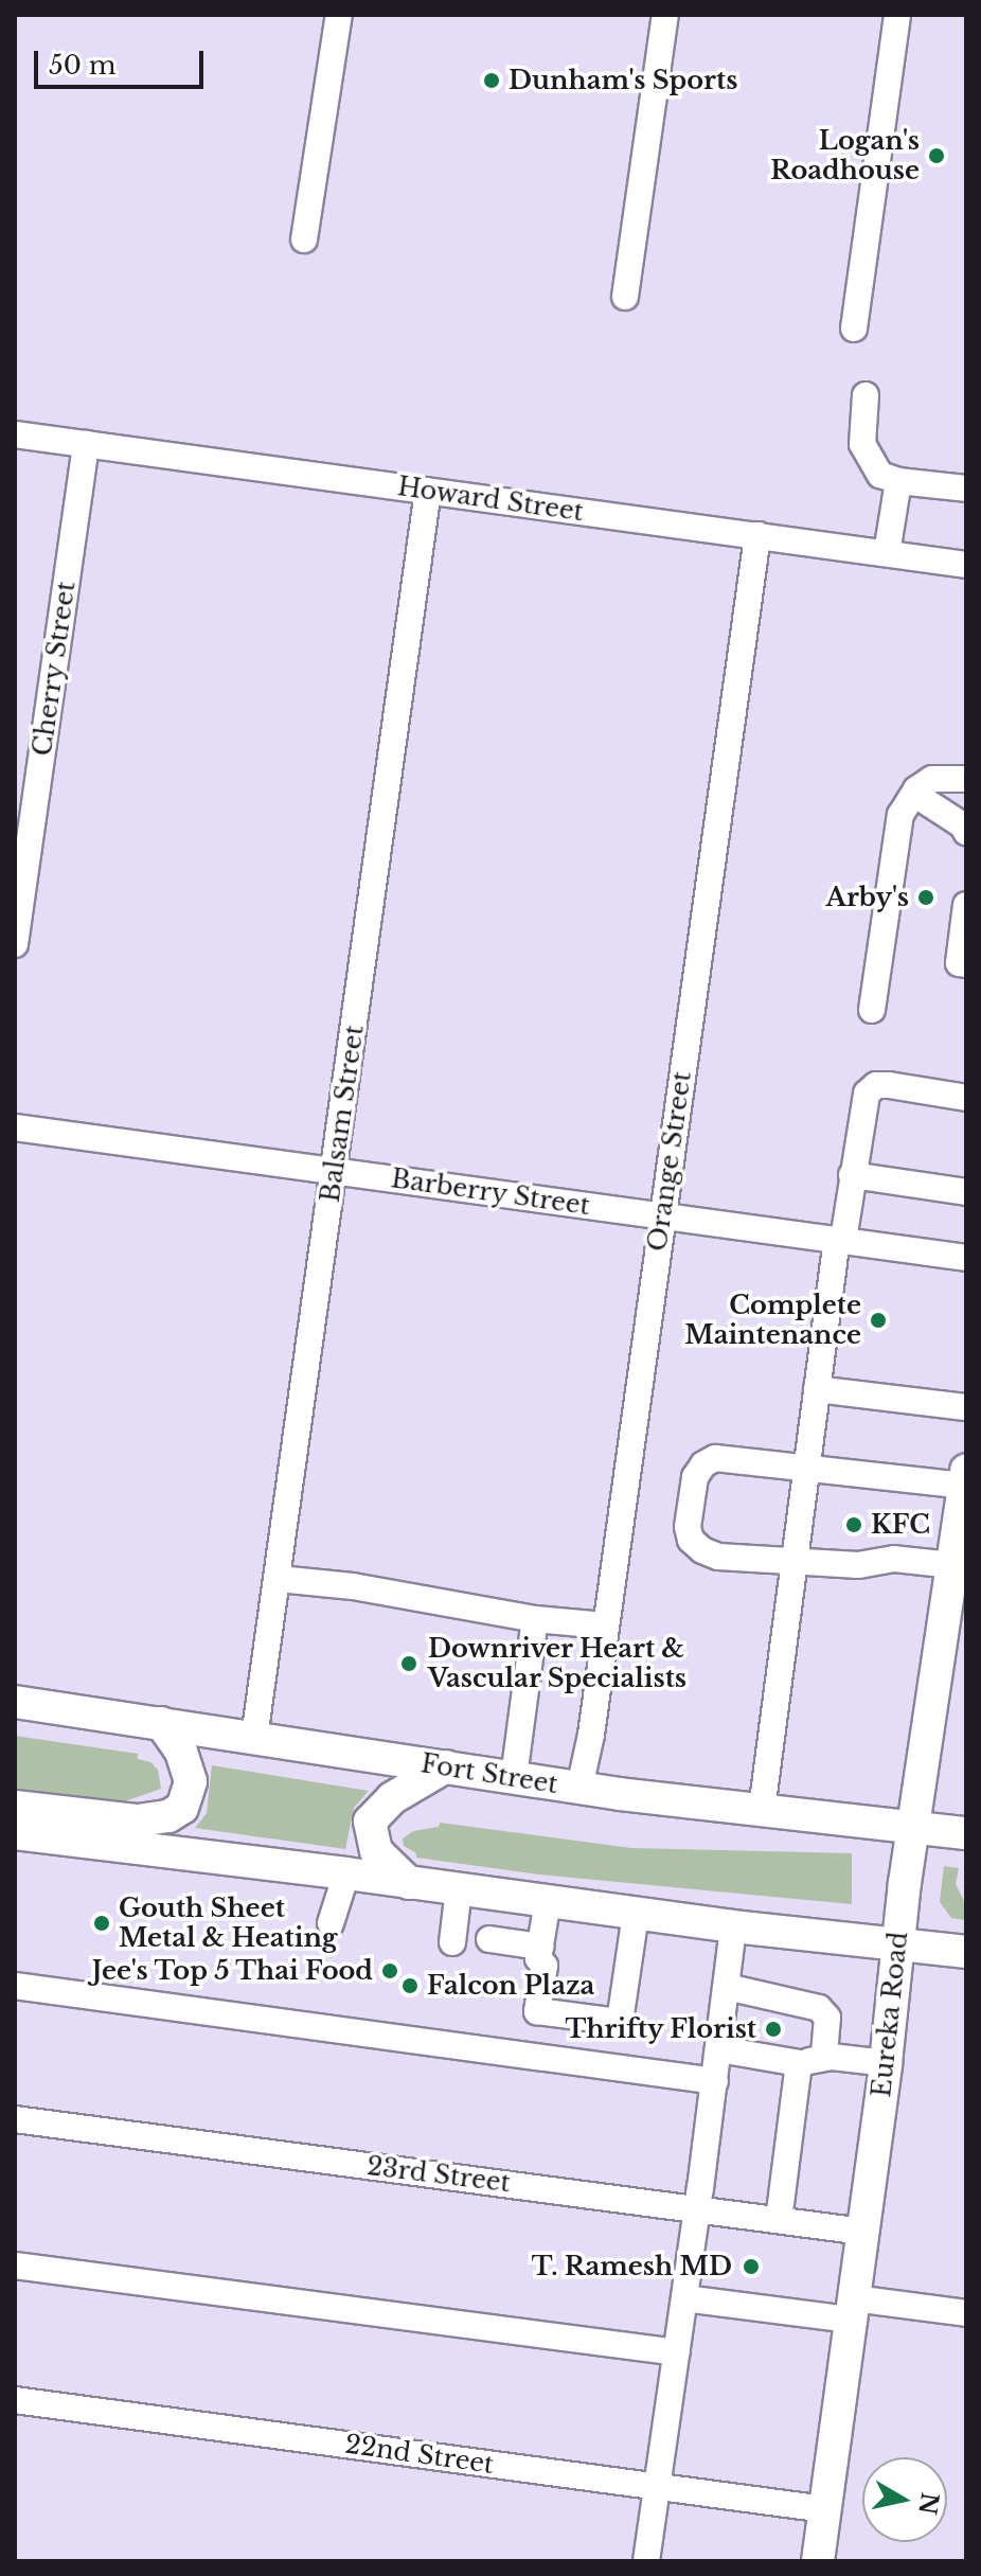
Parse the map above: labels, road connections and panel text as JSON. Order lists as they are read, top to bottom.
{
  "streets": {
    "main road": ["Fort Street", "Eureka Road"],
    "street": [
      "Howard Street",
      "Cherry Street",
      "Balsam Street",
      "Orange Street",
      "Barberry Street",
      "23rd Street",
      "22nd Street"
    ]
  },
  "crossings": [
    ["Howard Street", "Cherry Street"],
    ["Howard Street", "Balsam Street"],
    ["Howard Street", "Orange Street"],
    ["Balsam Street", "Barberry Street"],
    ["Balsam Street", "Fort Street"],
    ["Orange Street", "Barberry Street"],
    ["Orange Street", "Fort Street"],
    ["Fort Street", "Eureka Road"],
    ["Eureka Road", "23rd Street"],
    ["Eureka Road", "22nd Street"]
  ],
  "places": [
    "Dunham's Sports",
    "Logan's Roadhouse",
    "Arby's",
    "Complete Maintenance",
    "KFC",
    "Downriver Heart & Vascular Specialists",
    "Gouth Sheet Metal & Heating",
    "Jee's Top 5 Thai Food",
    "Falcon Plaza",
    "Thrifty Florist",
    "T. Ramesh MD"
  ],
  "scale_bar": "50 m",
  "north": "right"
}
